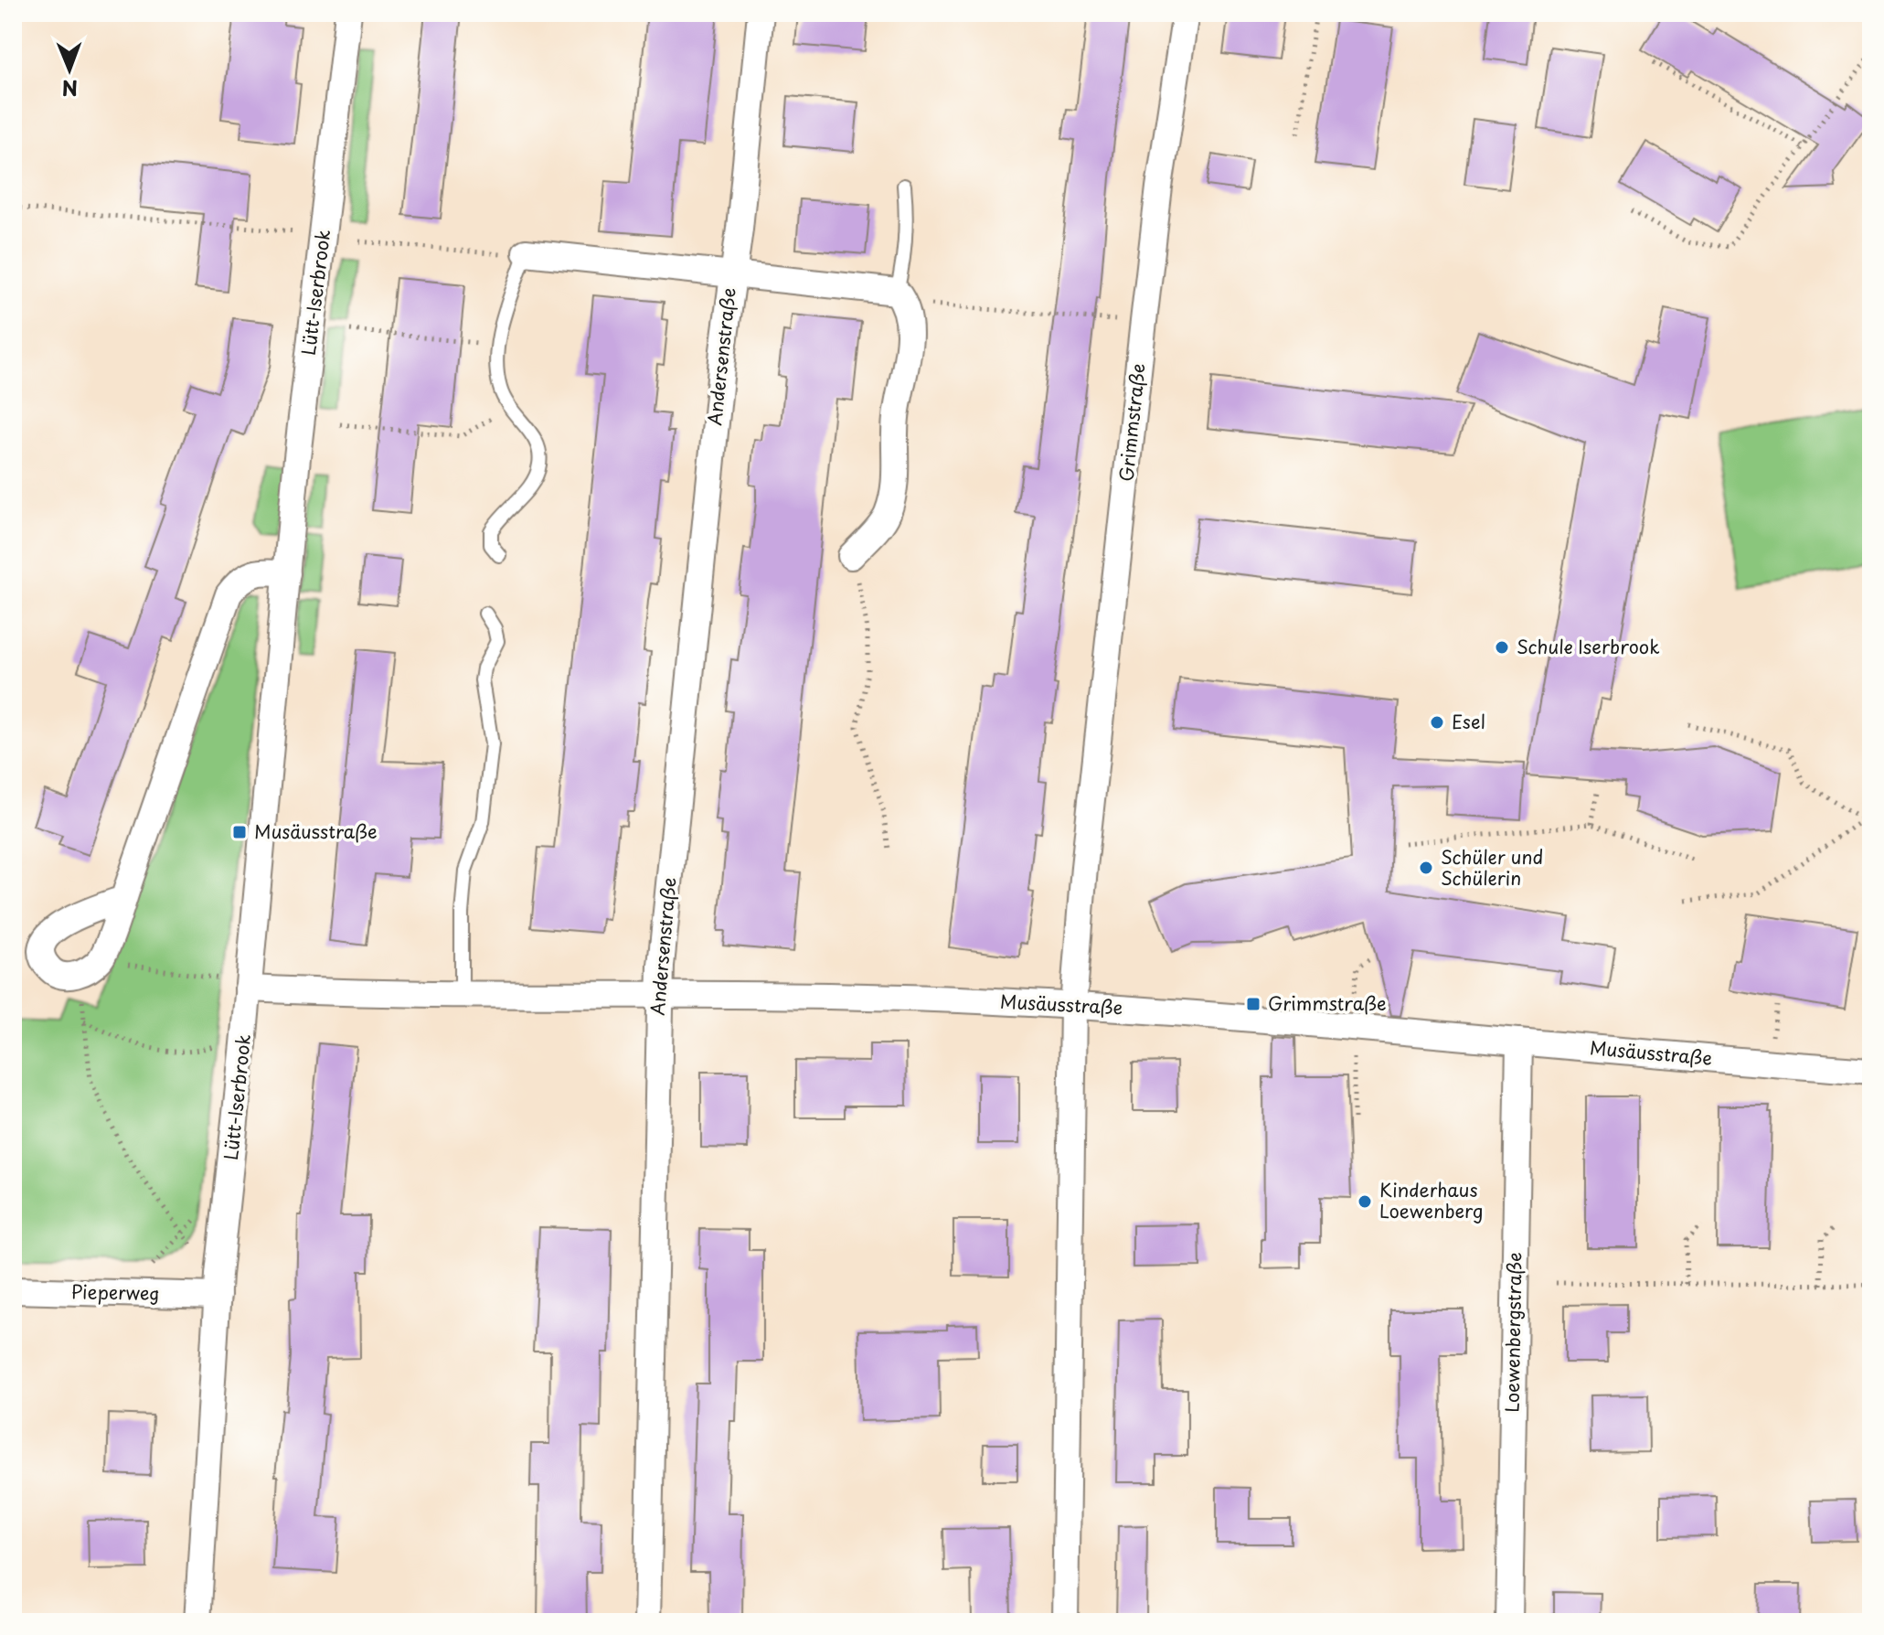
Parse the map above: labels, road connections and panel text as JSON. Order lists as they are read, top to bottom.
{
  "streets": {
    "street": [
      "Lütt-Iserbrook",
      "Andersenstraße",
      "Grimmstraße",
      "Musäusstraße",
      "Pieperweg",
      "Loewenbergstraße"
    ]
  },
  "crossings": [
    ["Lütt-Iserbrook", "Musäusstraße"],
    ["Lütt-Iserbrook", "Pieperweg"],
    ["Andersenstraße", "Musäusstraße"],
    ["Grimmstraße", "Musäusstraße"],
    ["Musäusstraße", "Loewenbergstraße"]
  ],
  "places": {
    "other": [
      "Schule Iserbrook",
      "Esel",
      "Schüler und Schülerin",
      "Kinderhaus Loewenberg"
    ],
    "transit": ["Musäusstraße", "Grimmstraße"]
  },
  "north": "bottom"
}
